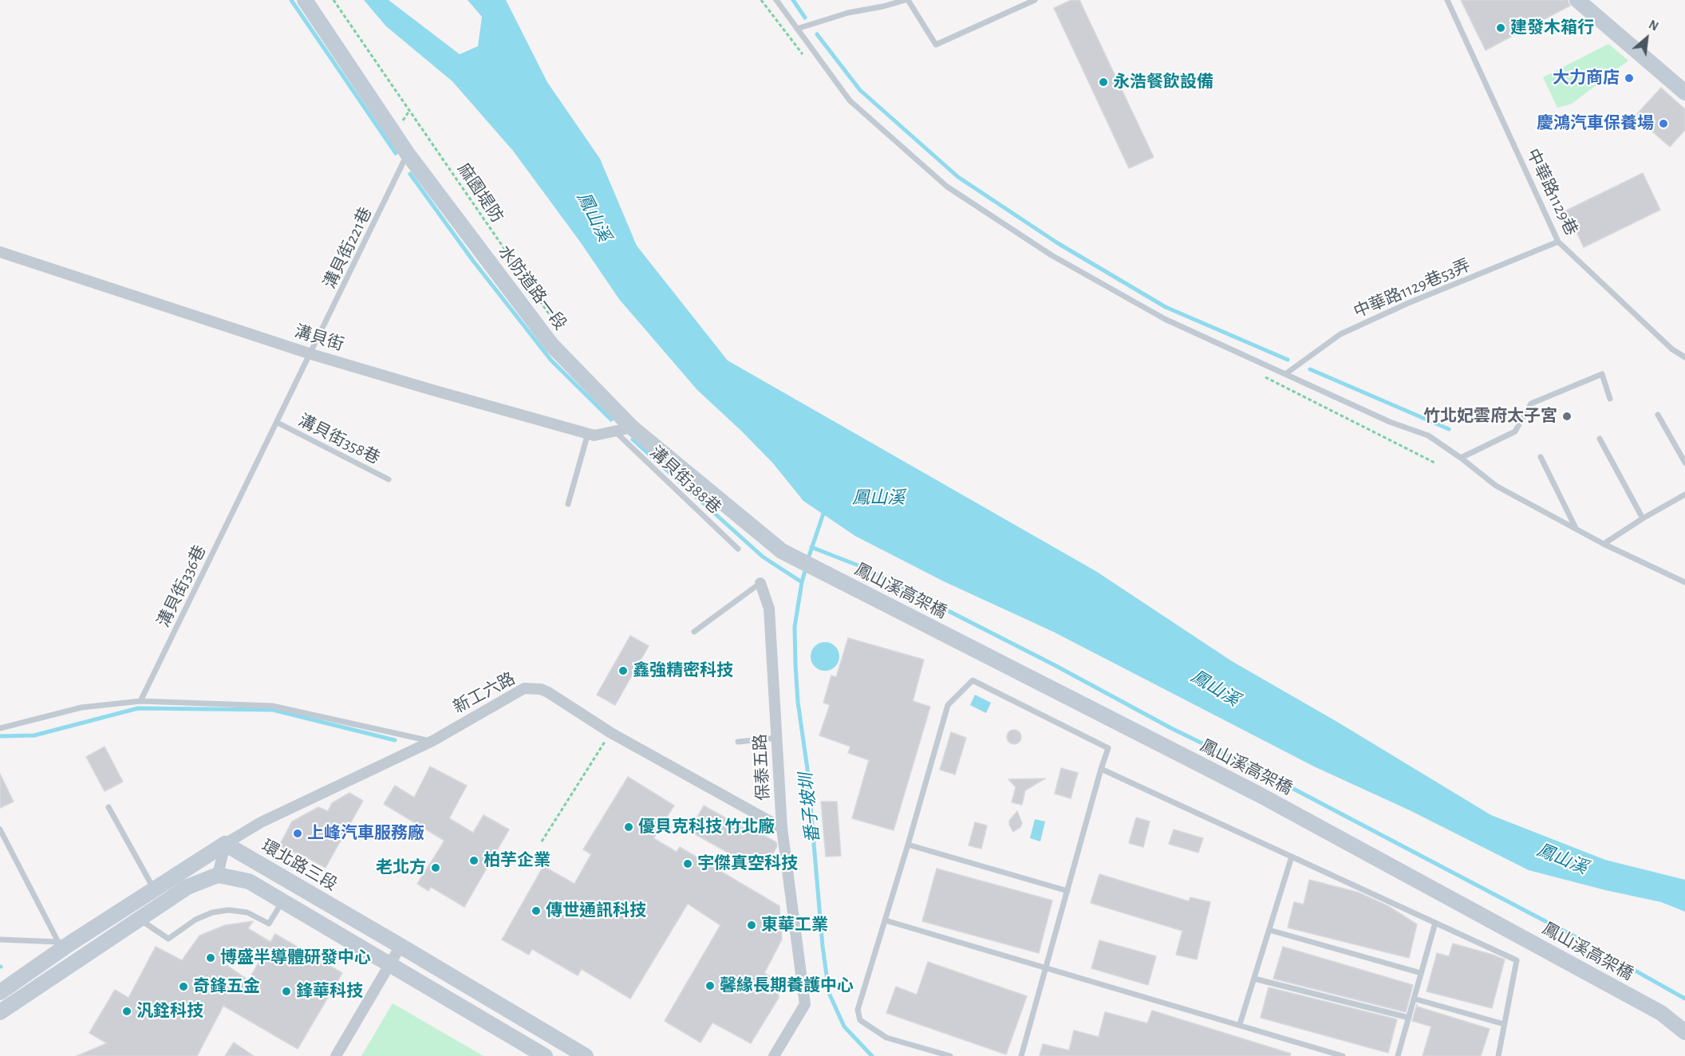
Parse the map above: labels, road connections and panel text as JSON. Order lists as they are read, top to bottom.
{
  "streets": {
    "street": [
      "水防道路一段",
      "溝貝街",
      "鳳山溪高架橋",
      "新工六路",
      "保泰五路",
      "環北路三段"
    ],
    "lane": [
      "中華路1129巷",
      "溝貝街221巷",
      "中華路1129巷53弄",
      "溝貝街358巷",
      "溝貝街388巷",
      "溝貝街336巷"
    ],
    "path": ["麻園堤防"]
  },
  "crossings": [
    ["中華路1129巷", "中華路1129巷53弄"],
    ["溝貝街221巷", "水防道路一段"],
    ["溝貝街221巷", "溝貝街"],
    ["溝貝街221巷", "溝貝街336巷"],
    ["水防道路一段", "溝貝街"],
    ["水防道路一段", "鳳山溪高架橋"],
    ["溝貝街", "溝貝街388巷"],
    ["溝貝街", "溝貝街336巷"],
    ["溝貝街358巷", "溝貝街336巷"],
    ["新工六路", "保泰五路"],
    ["新工六路", "環北路三段"]
  ],
  "water": ["鳳山溪", "番子坡圳"],
  "places": [
    "建發木箱行",
    "大力商店",
    "永浩餐飲設備",
    "慶鴻汽車保養場",
    "竹北妃雲府太子宮",
    "鑫強精密科技",
    "優貝克科技 竹北廠",
    "上峰汽車服務廠",
    "柏芋企業",
    "宇傑真空科技",
    "老北方",
    "傳世通訊科技",
    "東華工業",
    "博盛半導體研發中心",
    "馨緣長期養護中心",
    "奇鋒五金",
    "鋒華科技",
    "汎銓科技"
  ],
  "north": "top right"
}
